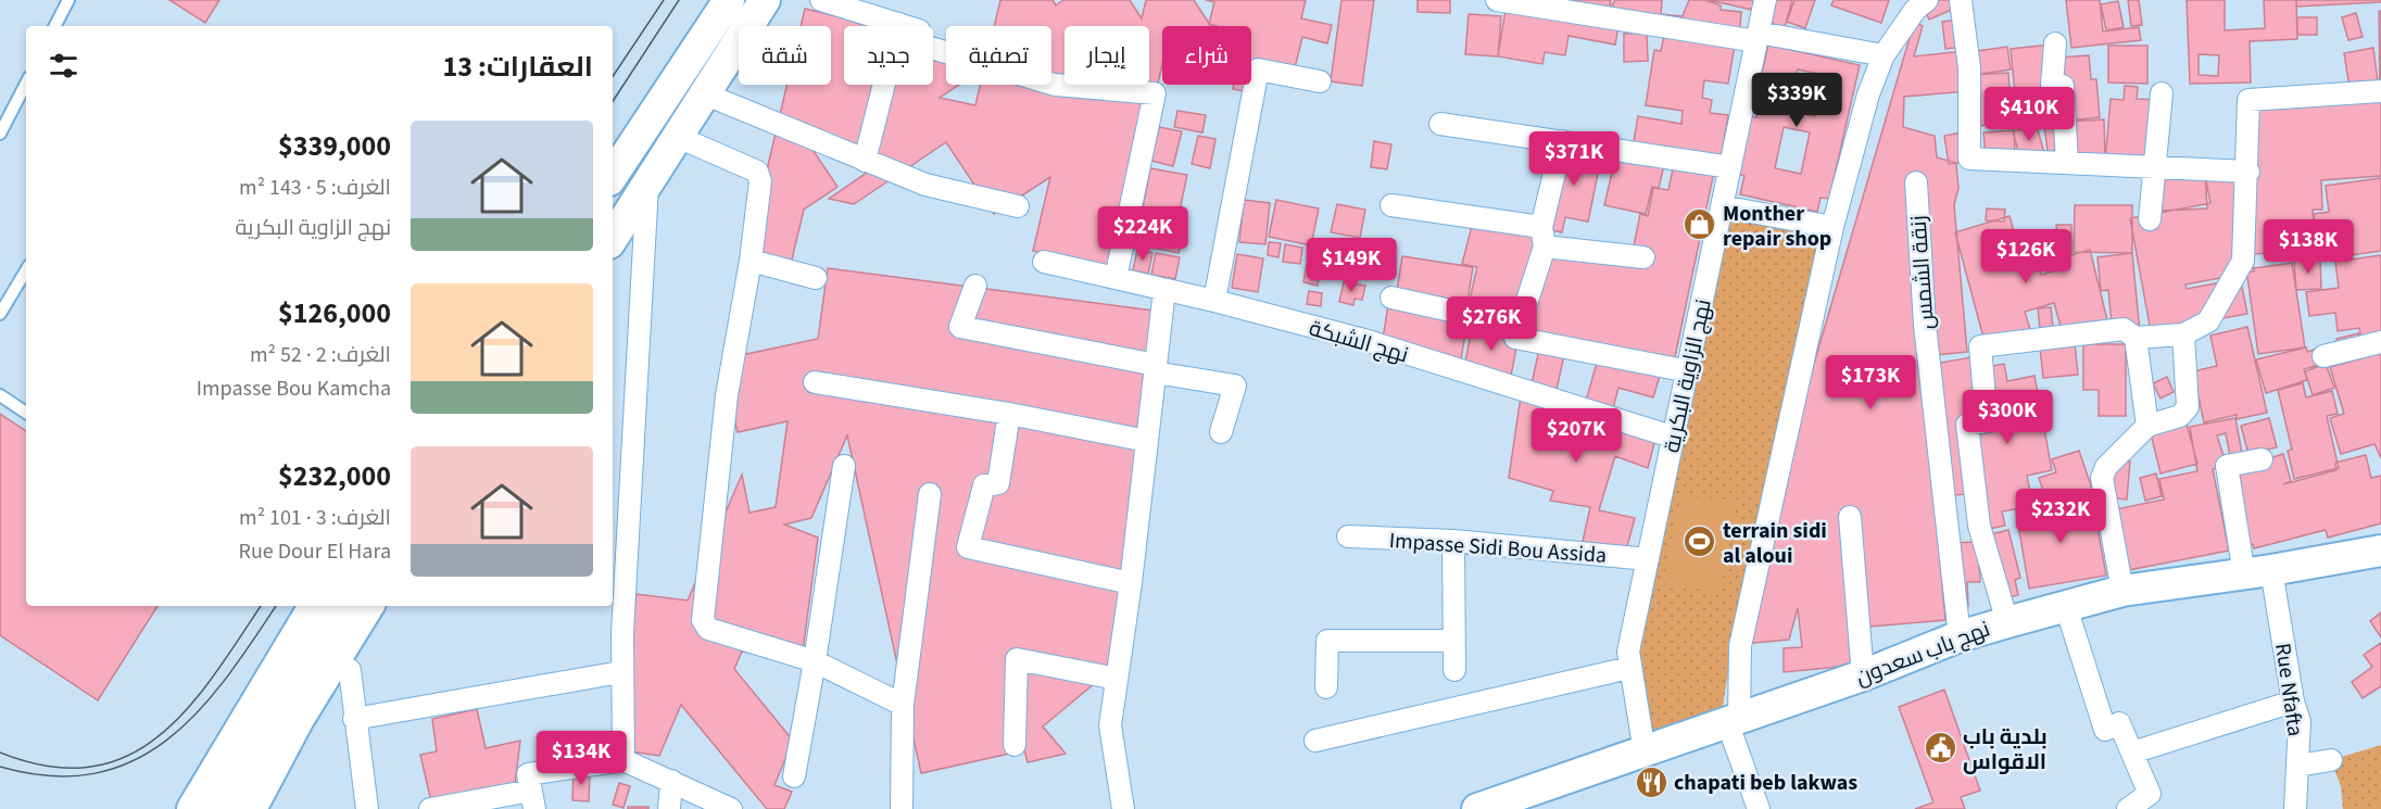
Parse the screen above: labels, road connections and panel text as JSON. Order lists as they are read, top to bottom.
{
  "streets": {
    "main road": ["نهج باب سعدون"],
    "street": [
      "زنقة الشمس",
      "نهج الشبكة",
      "نهج الزاوية البكرية",
      "Impasse Sidi Bou Assida",
      "Rue Nfafta"
    ]
  },
  "crossings": [
    ["زنقة الشمس", "نهج باب سعدون"],
    ["نهج الشبكة", "نهج الزاوية البكرية"],
    ["نهج الزاوية البكرية", "Impasse Sidi Bou Assida"],
    ["نهج الزاوية البكرية", "نهج باب سعدون"],
    ["نهج باب سعدون", "Rue Nfafta"]
  ],
  "places": {
    "shop": ["Monther repair shop"],
    "sports": ["terrain sidi al aloui"],
    "public building": ["بلدية باب الاقواس"],
    "restaurant": ["chapati beb lakwas"]
  },
  "page": {
    "chip": [
      "شراء",
      "إيجار",
      "تصفية",
      "جديد",
      "شقة"
    ],
    "heading": "العقارات: 13",
    "price": [
      "$339K",
      "$410K",
      "$371K",
      "$224K",
      "$138K",
      "$126K",
      "$149K",
      "$276K",
      "$173K",
      "$300K",
      "$207K",
      "$232K",
      "$134K"
    ],
    "list": [
      {
        "name": "$339,000",
        "note": "الغرف: 5 · 143 m² · نهج الزاوية البكرية"
      },
      {
        "name": "$126,000",
        "note": "الغرف: 2 · 52 m² · Impasse Bou Kamcha"
      },
      {
        "name": "$232,000",
        "note": "الغرف: 3 · 101 m² · Rue Dour El Hara"
      }
    ]
  }
}
